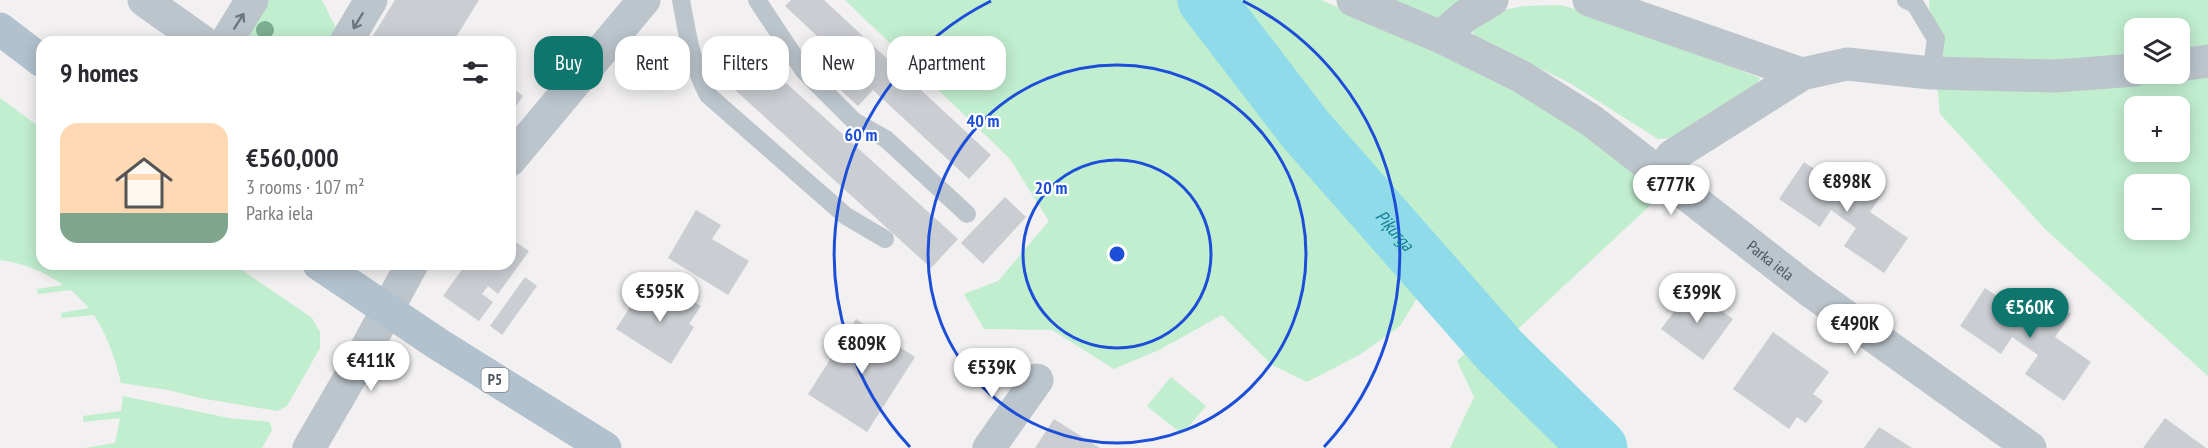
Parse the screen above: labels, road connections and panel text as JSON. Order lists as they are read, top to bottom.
{
  "streets": {
    "main road": ["P5"],
    "street": ["Parka iela"]
  },
  "water": ["Piķurga"],
  "page": {
    "map_buttons": ["+", "−"],
    "chip": [
      "Buy",
      "Rent",
      "Filters",
      "New",
      "Apartment"
    ],
    "heading": "9 homes",
    "list": [
      {
        "name": "€560,000",
        "note": "3 rooms · 107 m² · Parka iela"
      }
    ],
    "price": [
      "€898K",
      "€777K",
      "€595K",
      "€399K",
      "€560K",
      "€490K",
      "€809K",
      "€411K",
      "€539K"
    ]
  },
  "rings": ["40 m", "60 m", "20 m"]
}
